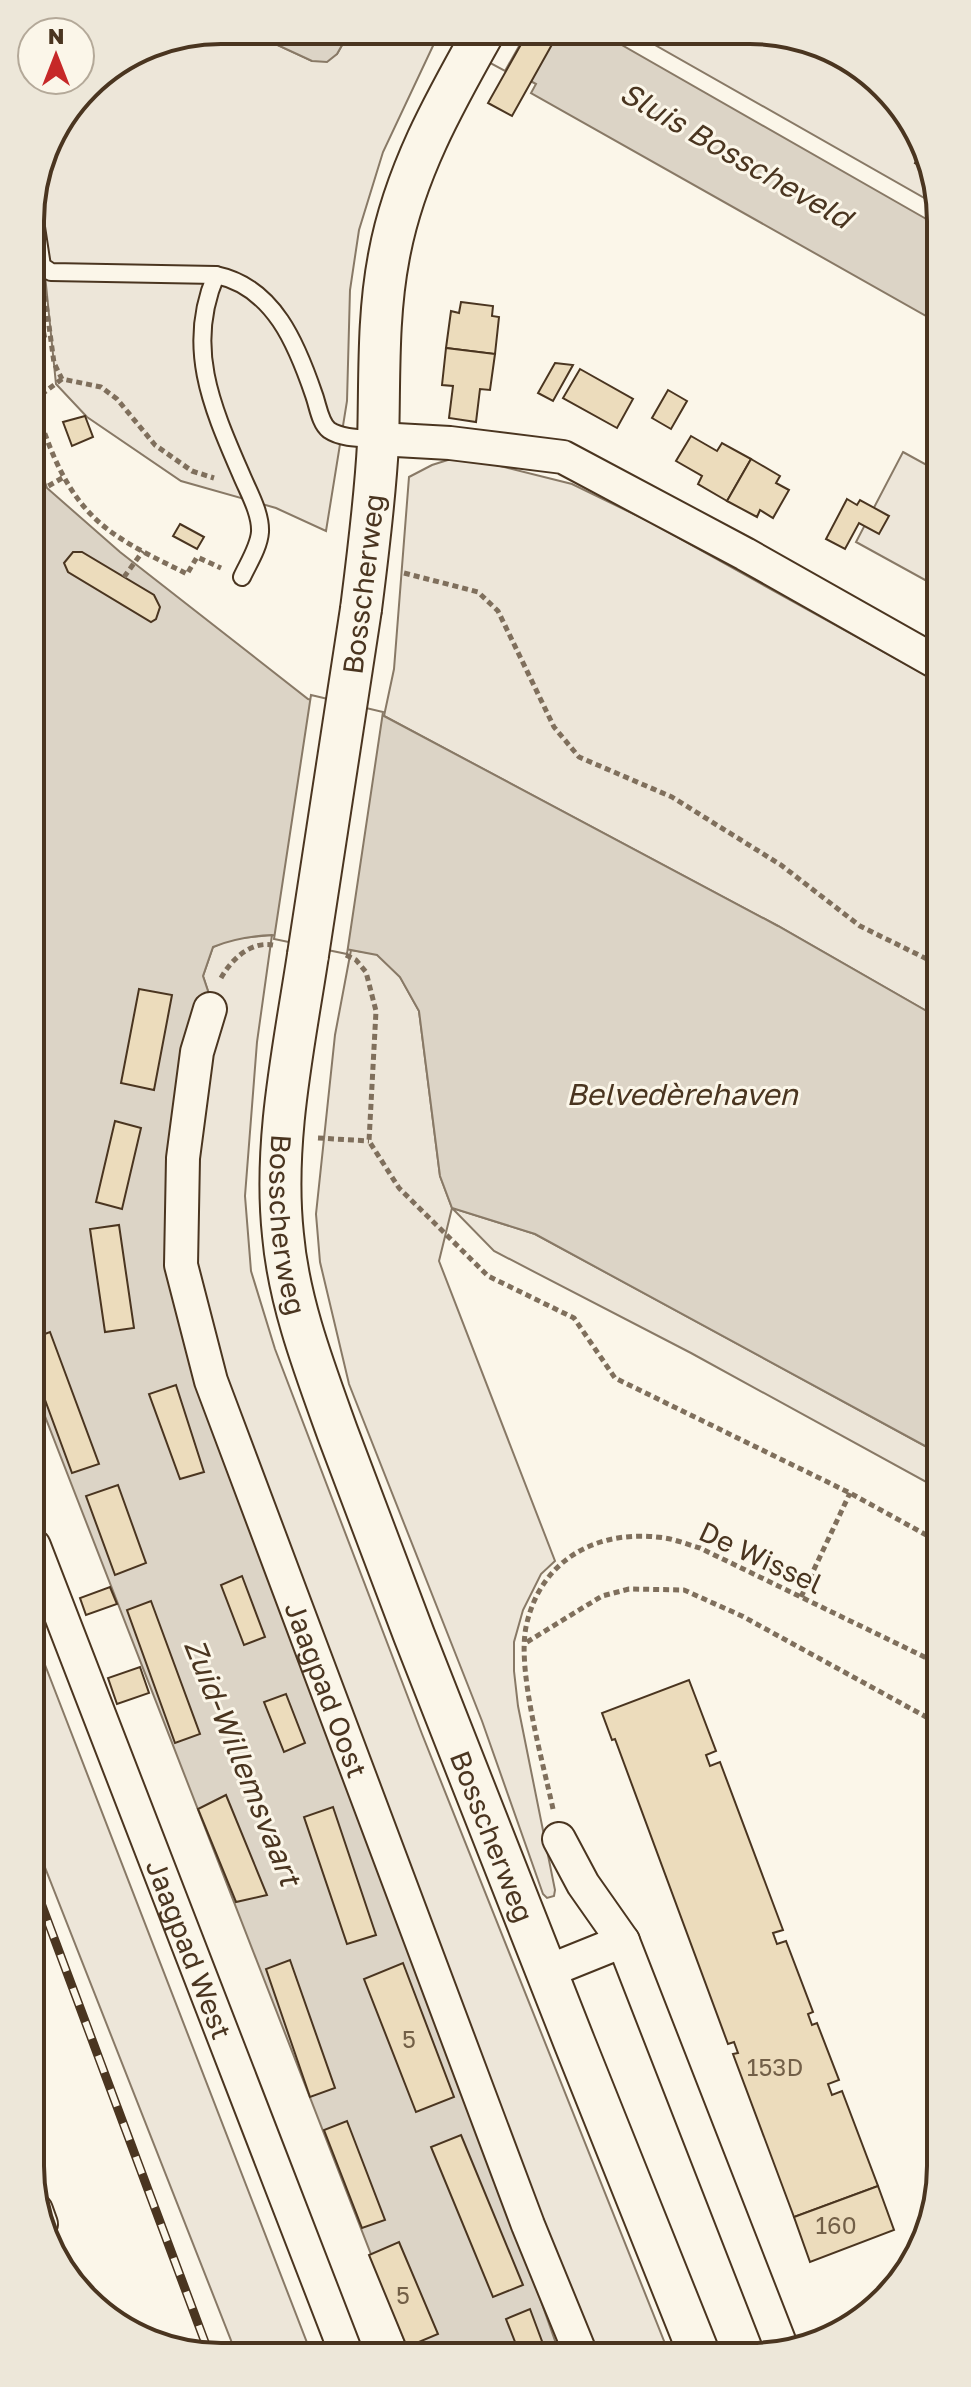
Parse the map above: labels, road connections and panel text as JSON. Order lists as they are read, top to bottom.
{
  "streets": {
    "street": ["Bosscherweg", "Jaagpad Oost", "Jaagpad West"],
    "path": ["De Wissel"]
  },
  "water": ["Sluis Bosscheveld", "Belvedèrehaven", "Zuid-Willemsvaart"],
  "house_numbers": [
    "5",
    "153D",
    "160",
    "5"
  ],
  "north": "top"
}
